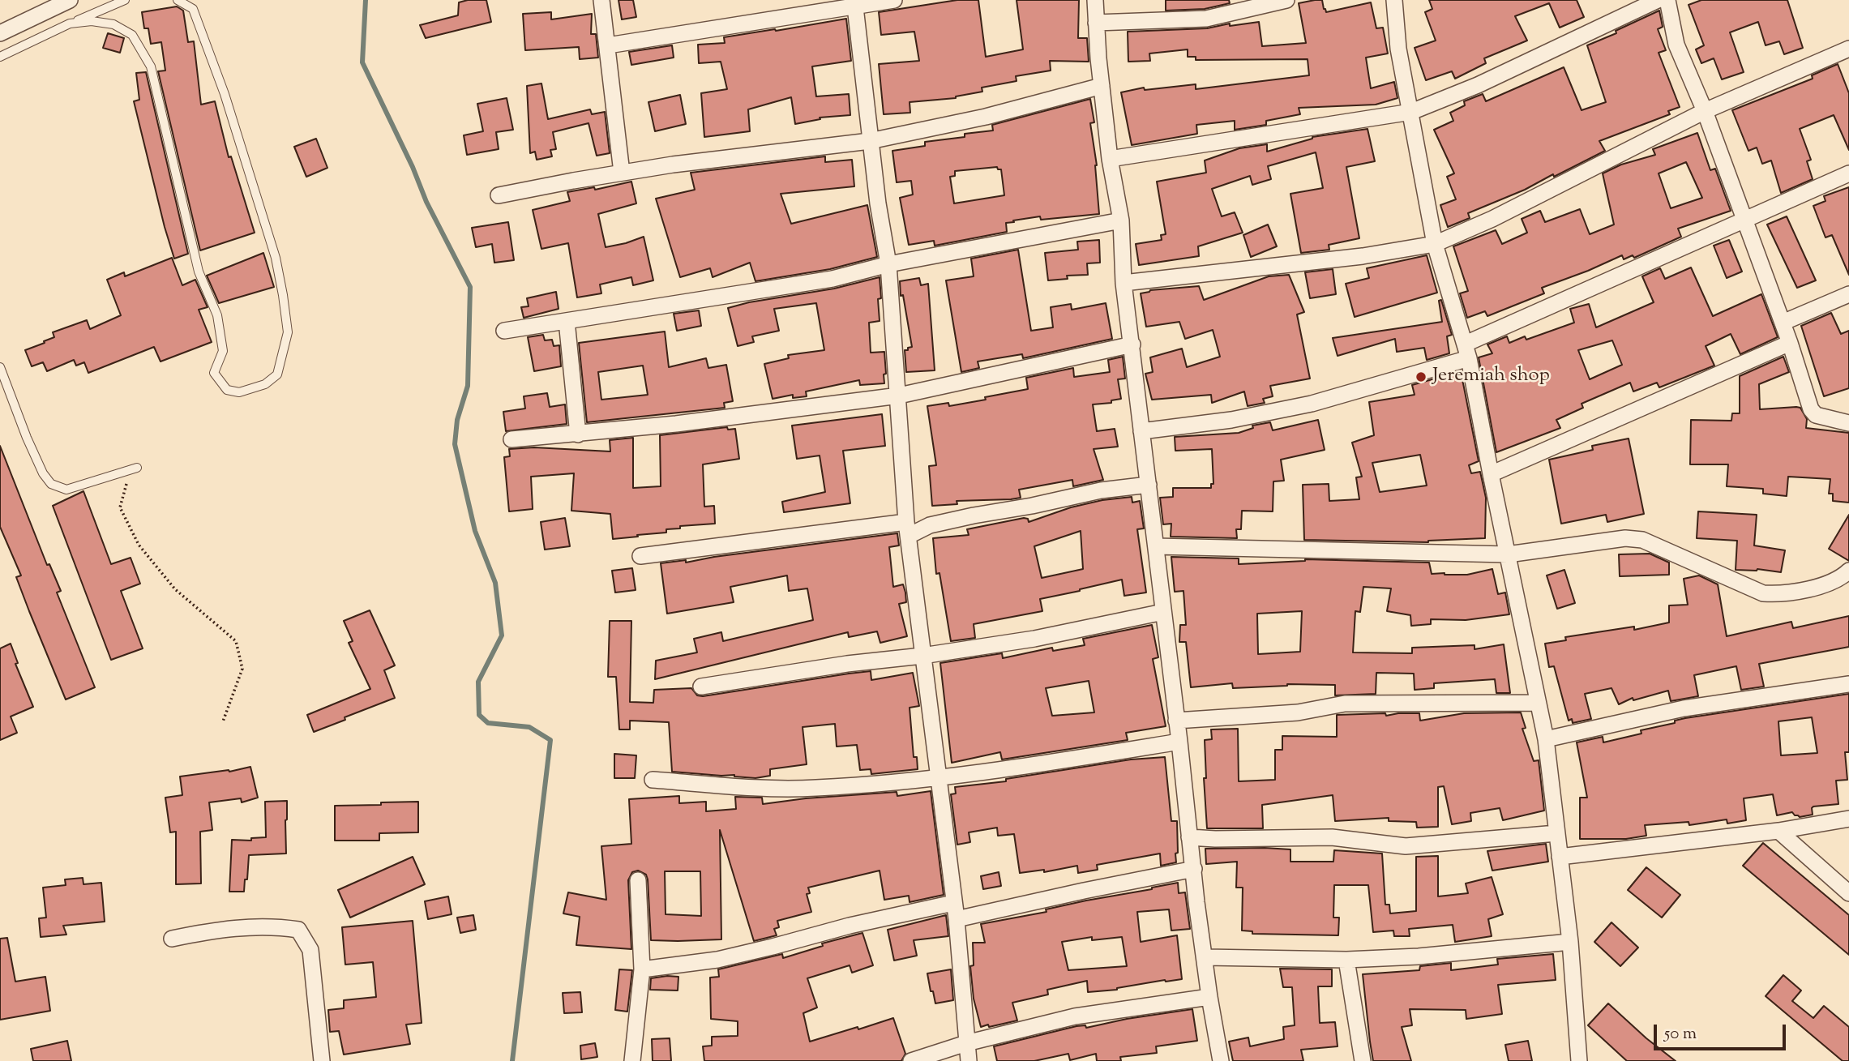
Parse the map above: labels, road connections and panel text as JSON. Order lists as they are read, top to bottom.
{
  "places": ["Jeremiah shop"],
  "scale_bar": "50 m"
}
